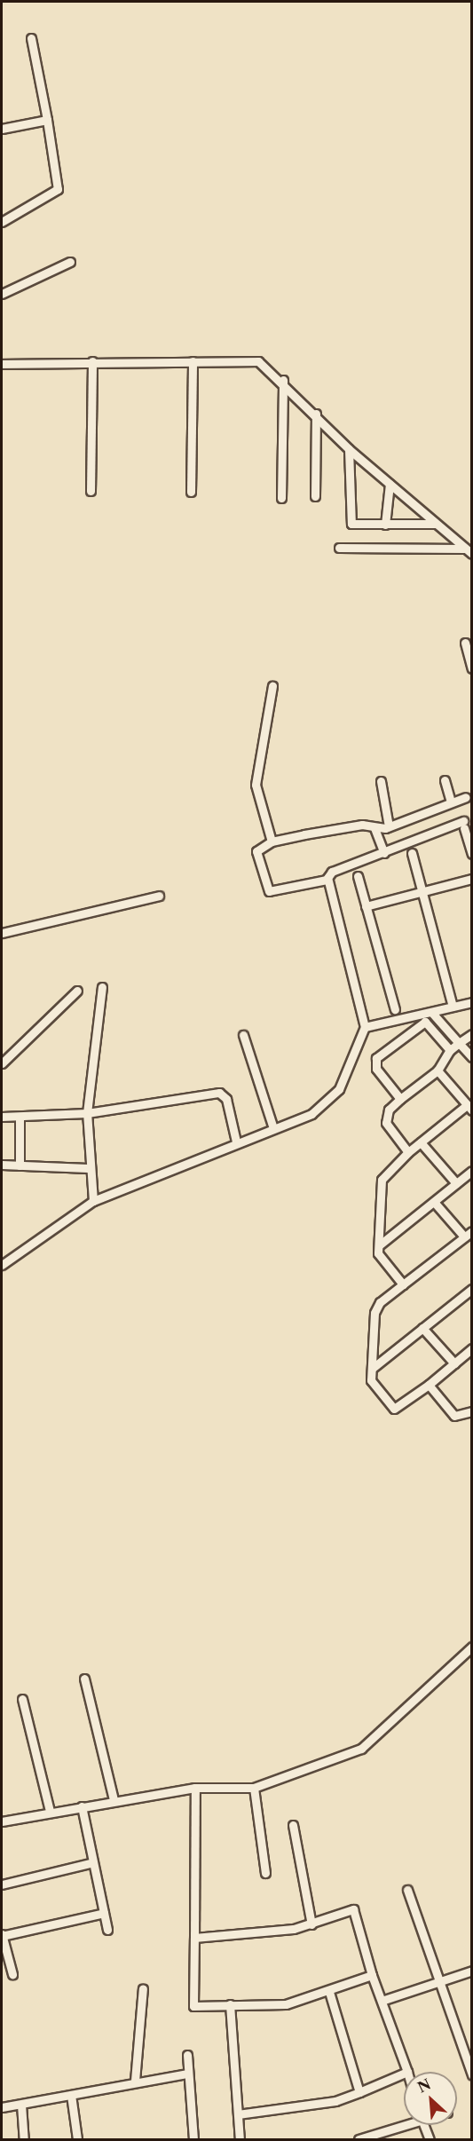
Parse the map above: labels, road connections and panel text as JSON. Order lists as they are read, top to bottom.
{
  "north": "top left"
}
